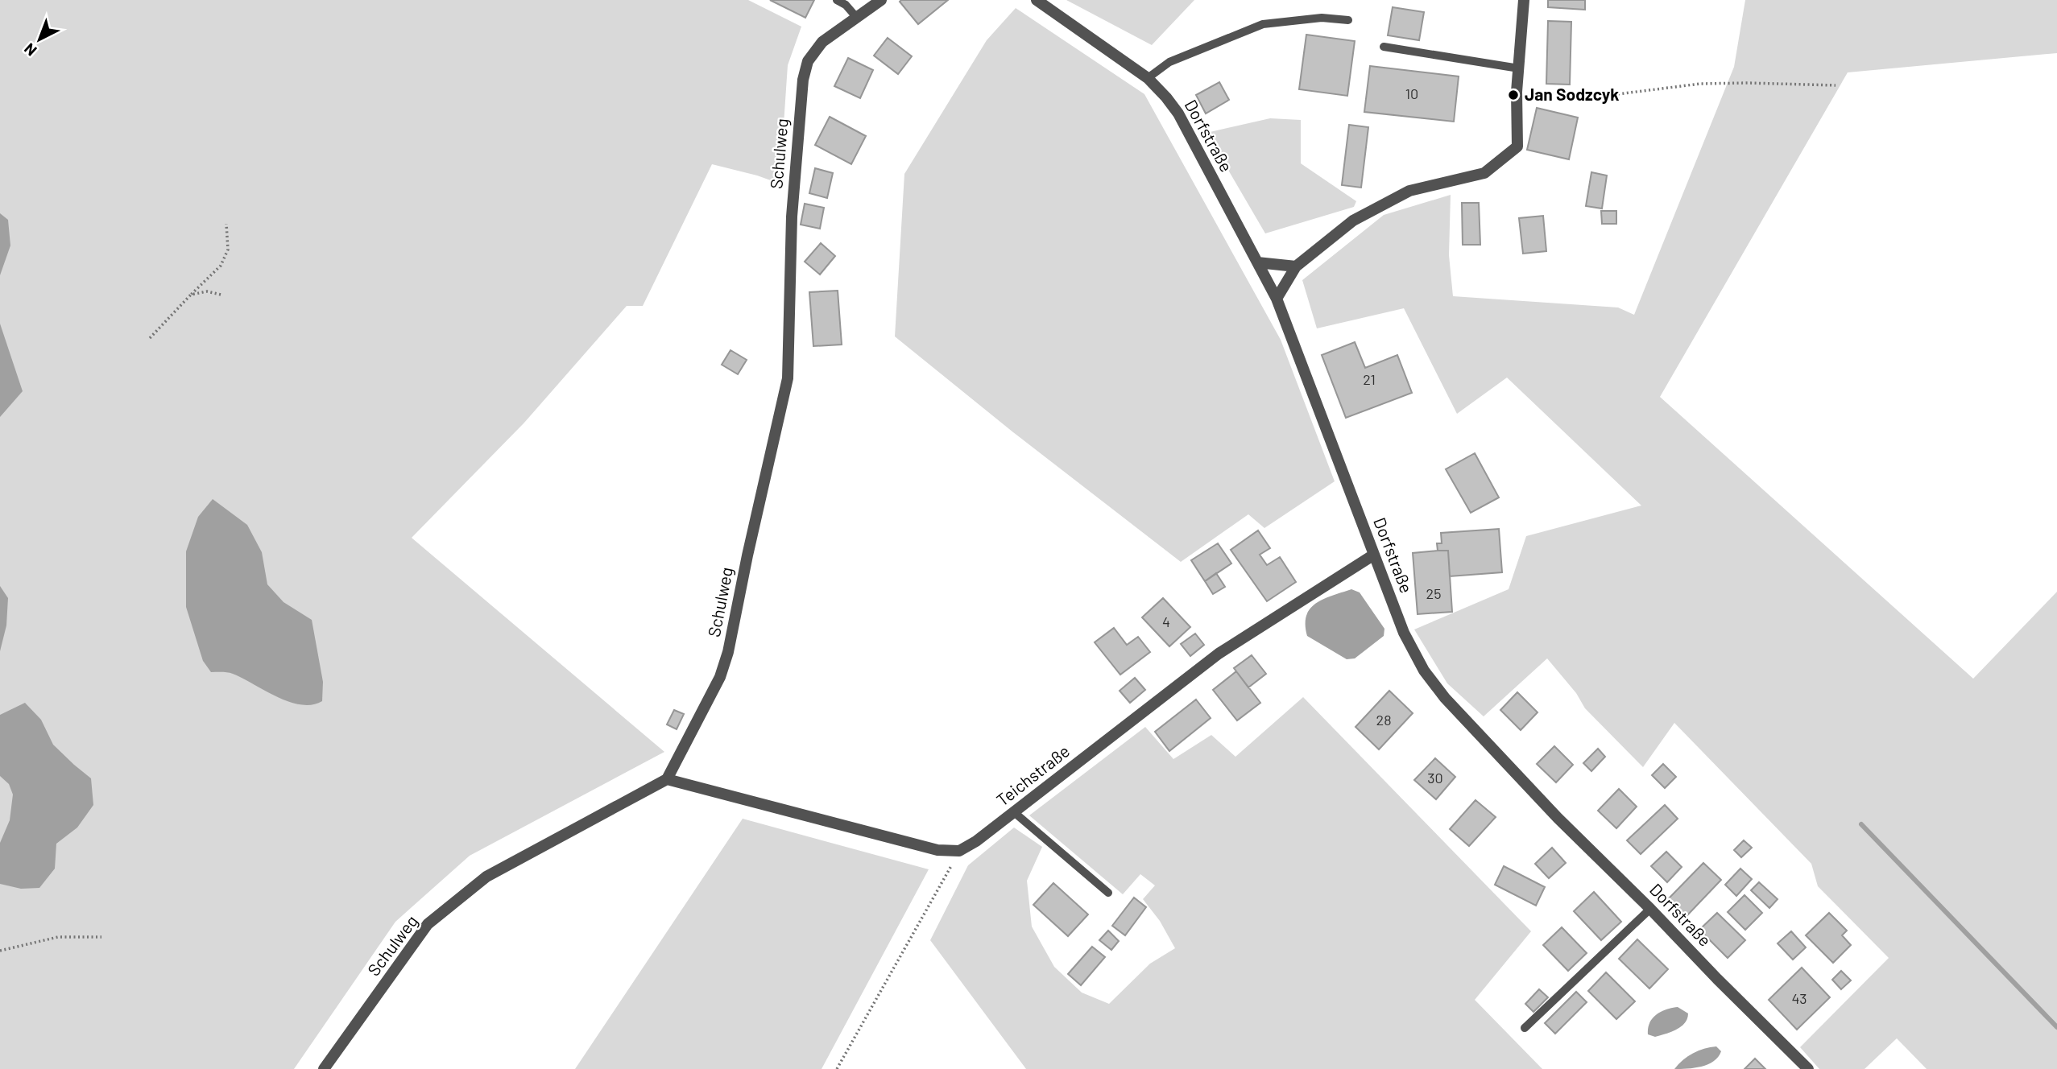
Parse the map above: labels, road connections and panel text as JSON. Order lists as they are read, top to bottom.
{
  "streets": {
    "street": ["Dorfstraße", "Schulweg", "Teichstraße"]
  },
  "crossings": [
    ["Dorfstraße", "Teichstraße"]
  ],
  "places": ["Jan Sodzcyk"],
  "house_numbers": [
    "10",
    "21",
    "25",
    "4",
    "28",
    "30",
    "43"
  ],
  "north": "bottom left"
}
